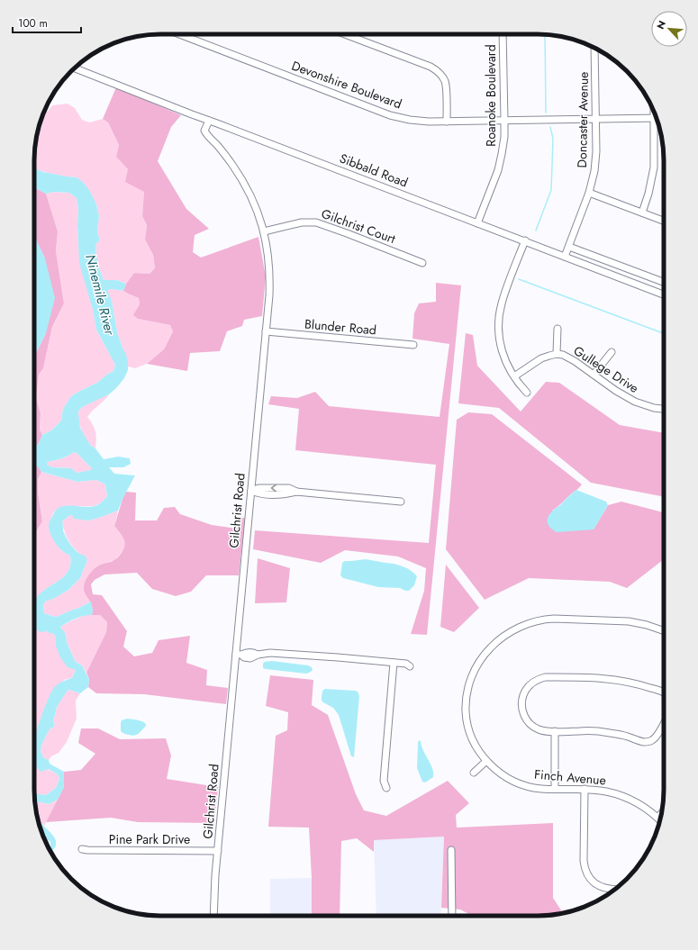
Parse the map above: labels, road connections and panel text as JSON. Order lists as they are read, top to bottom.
{
  "streets": {
    "street": [
      "Devonshire Boulevard",
      "Roanoke Boulevard",
      "Doncaster Avenue",
      "Sibbald Road",
      "Gilchrist Court",
      "Blunder Road",
      "Gullege Drive",
      "Gilchrist Road",
      "Finch Avenue",
      "Pine Park Drive"
    ]
  },
  "crossings": [
    ["Devonshire Boulevard", "Roanoke Boulevard"],
    ["Devonshire Boulevard", "Doncaster Avenue"],
    ["Roanoke Boulevard", "Sibbald Road"],
    ["Doncaster Avenue", "Sibbald Road"],
    ["Sibbald Road", "Gilchrist Road"],
    ["Gilchrist Court", "Gilchrist Road"],
    ["Blunder Road", "Gilchrist Road"],
    ["Gilchrist Road", "Pine Park Drive"]
  ],
  "water": ["Ninemile River"],
  "scale_bar": "100 m",
  "north": "top left"
}
